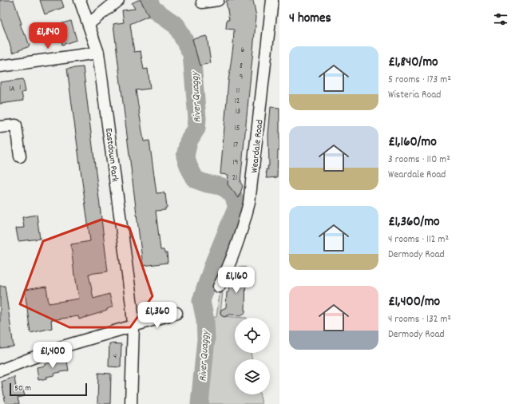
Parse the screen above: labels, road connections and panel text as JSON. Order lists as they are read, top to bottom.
{
  "streets": {
    "street": ["Weardale Road", "Eastdown Park"]
  },
  "water": ["River Quaggy"],
  "house_numbers": [
    "6",
    "8",
    "9",
    "1",
    "1A",
    "11",
    "12",
    "13",
    "15",
    "17",
    "19",
    "21",
    "4"
  ],
  "scale_bar": "50 m",
  "page": {
    "heading": "4 homes",
    "price": [
      "£1,840",
      "£1,160",
      "£1,360",
      "£1,400"
    ],
    "list": [
      {
        "name": "£1,840/mo",
        "note": "5 rooms · 173 m² · Wisteria Road"
      },
      {
        "name": "£1,160/mo",
        "note": "3 rooms · 110 m² · Weardale Road"
      },
      {
        "name": "£1,360/mo",
        "note": "4 rooms · 112 m² · Dermody Road"
      },
      {
        "name": "£1,400/mo",
        "note": "4 rooms · 132 m² · Dermody Road"
      }
    ],
    "scale": "50 m"
  }
}
